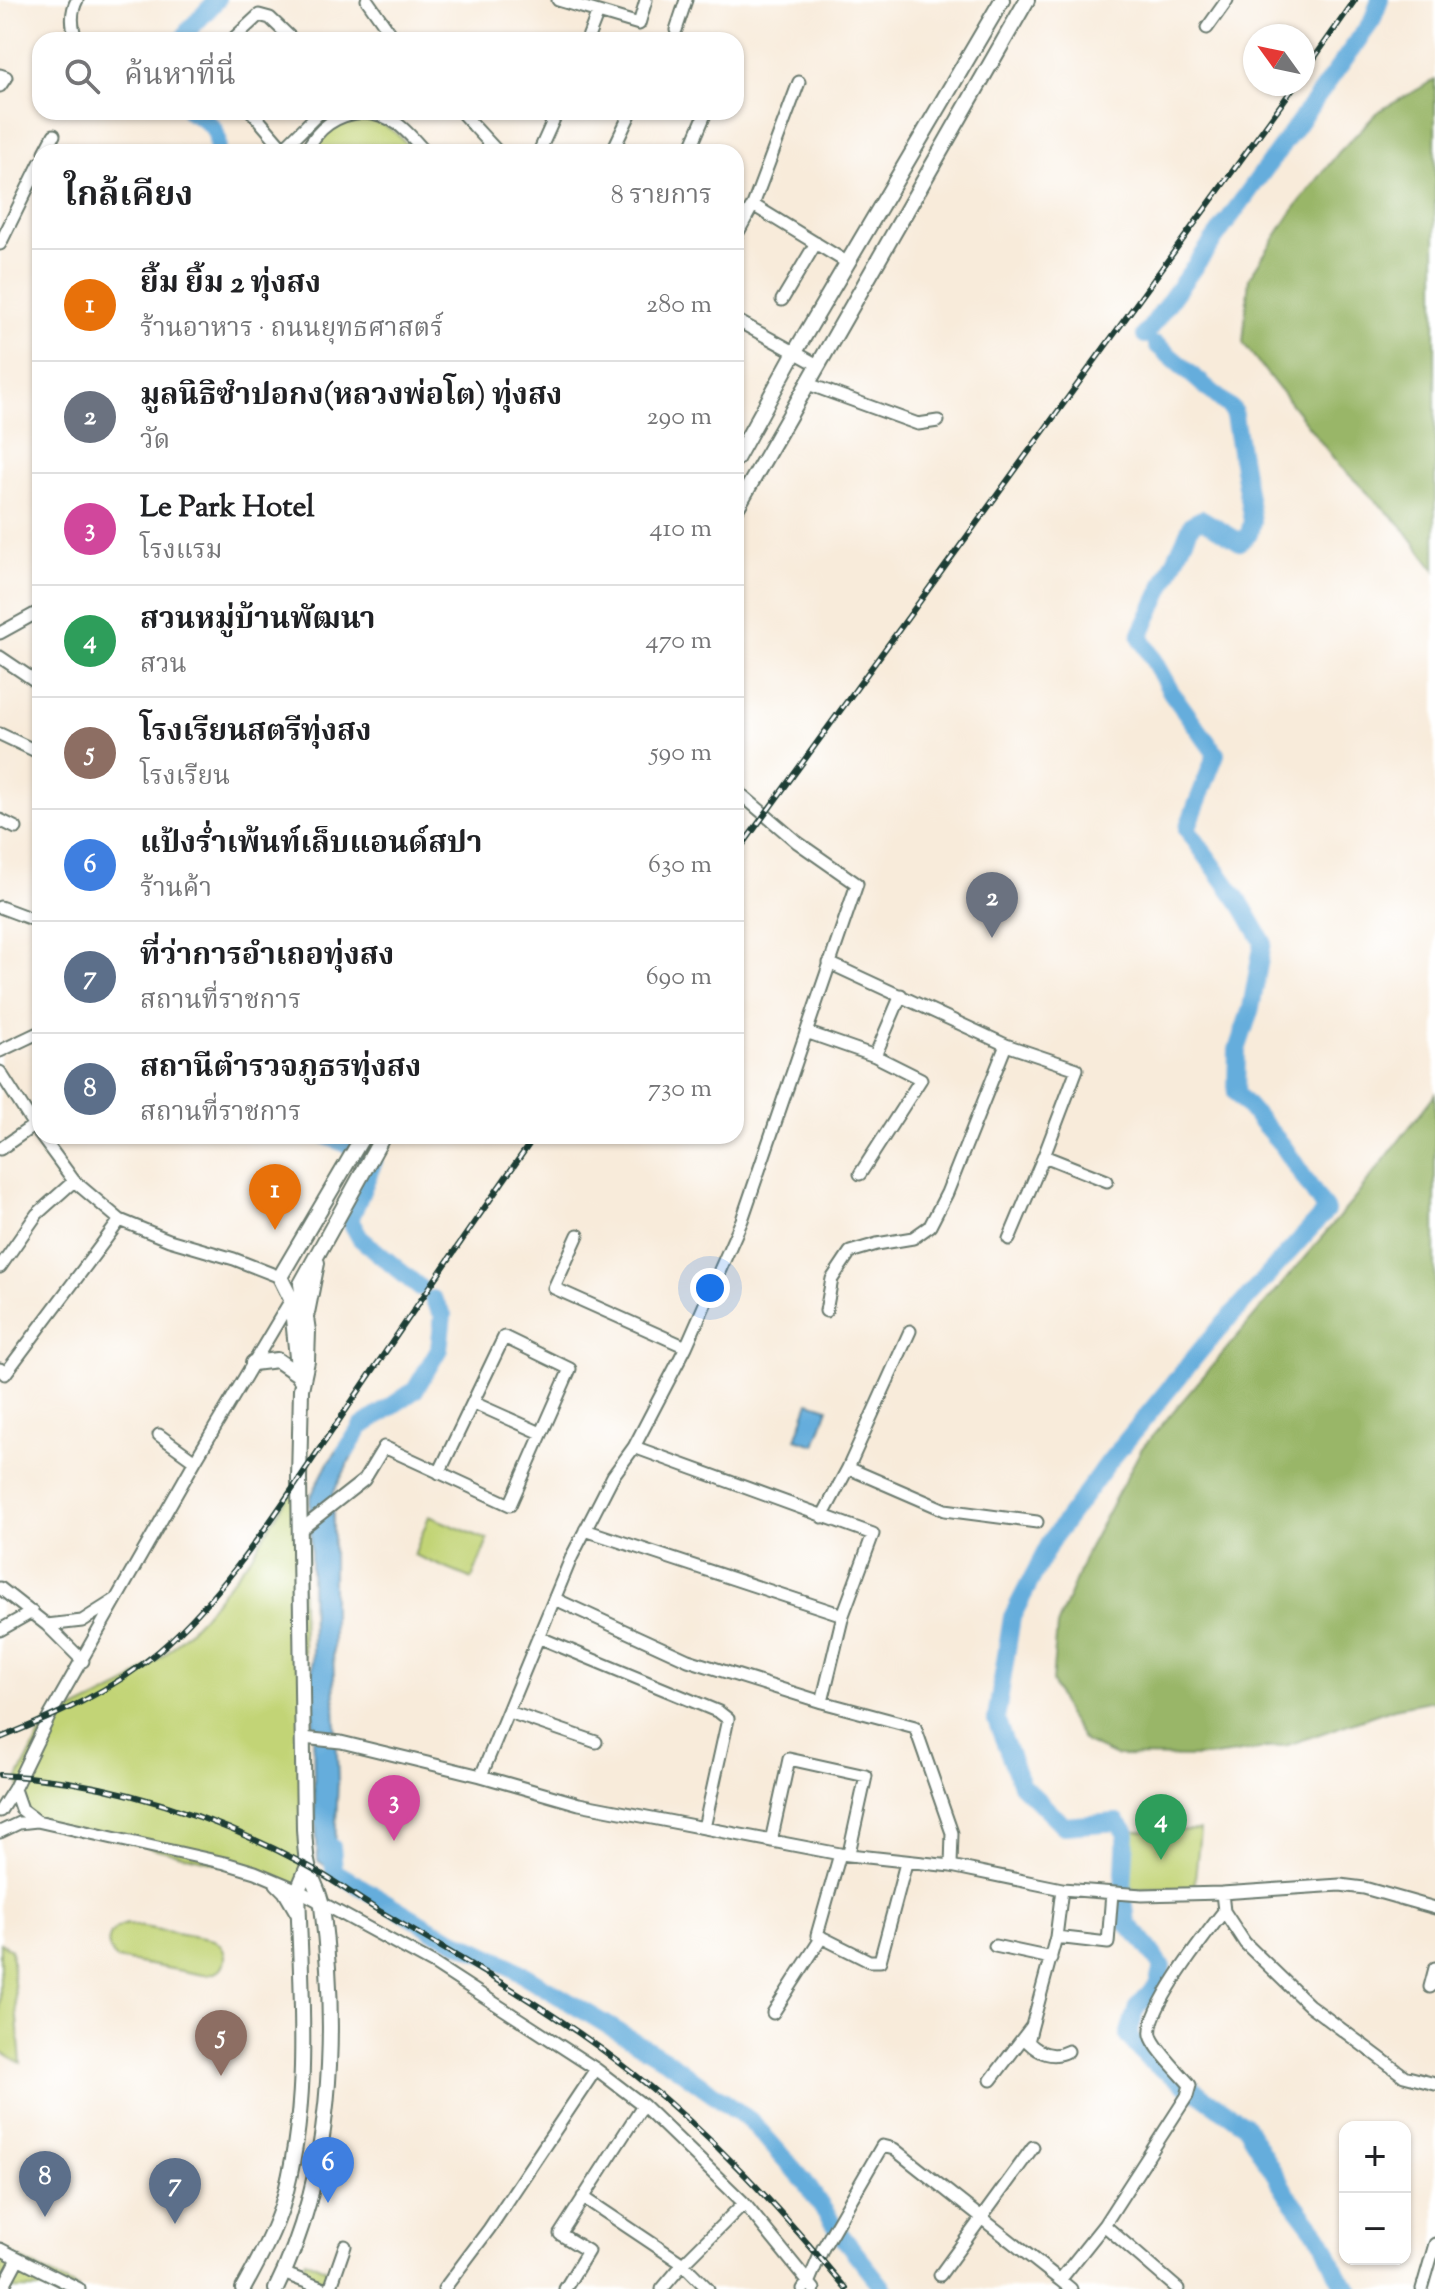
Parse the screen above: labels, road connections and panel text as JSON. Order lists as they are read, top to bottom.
{
  "north": "top left",
  "page": {
    "search": "ค้นหาที่นี่",
    "heading": ["ใกล้เคียง", "8 รายการ"],
    "list": [
      {
        "mark": "1",
        "name": "ยิ้ม ยิ้ม 2 ทุ่งสง",
        "note": "ร้านอาหาร · ถนนยุทธศาสตร์",
        "value": "280 m"
      },
      {
        "mark": "2",
        "name": "มูลนิธิซำปอกง(หลวงพ่อโต) ทุ่งสง",
        "note": "วัด",
        "value": "290 m"
      },
      {
        "mark": "3",
        "name": "Le Park Hotel",
        "note": "โรงแรม",
        "value": "410 m"
      },
      {
        "mark": "4",
        "name": "สวนหมู่บ้านพัฒนา",
        "note": "สวน",
        "value": "470 m"
      },
      {
        "mark": "5",
        "name": "โรงเรียนสตรีทุ่งสง",
        "note": "โรงเรียน",
        "value": "590 m"
      },
      {
        "mark": "6",
        "name": "แป้งร่ำเพ้นท์เล็บแอนด์สปา",
        "note": "ร้านค้า",
        "value": "630 m"
      },
      {
        "mark": "7",
        "name": "ที่ว่าการอำเถอทุ่งสง",
        "note": "สถานที่ราชการ",
        "value": "690 m"
      },
      {
        "mark": "8",
        "name": "สถานีตำรวจภูธรทุ่งสง",
        "note": "สถานที่ราชการ",
        "value": "730 m"
      }
    ],
    "pins": [
      "2",
      "1",
      "3",
      "4",
      "5",
      "6",
      "8",
      "7"
    ],
    "map_buttons": ["+", "−"]
  }
}
